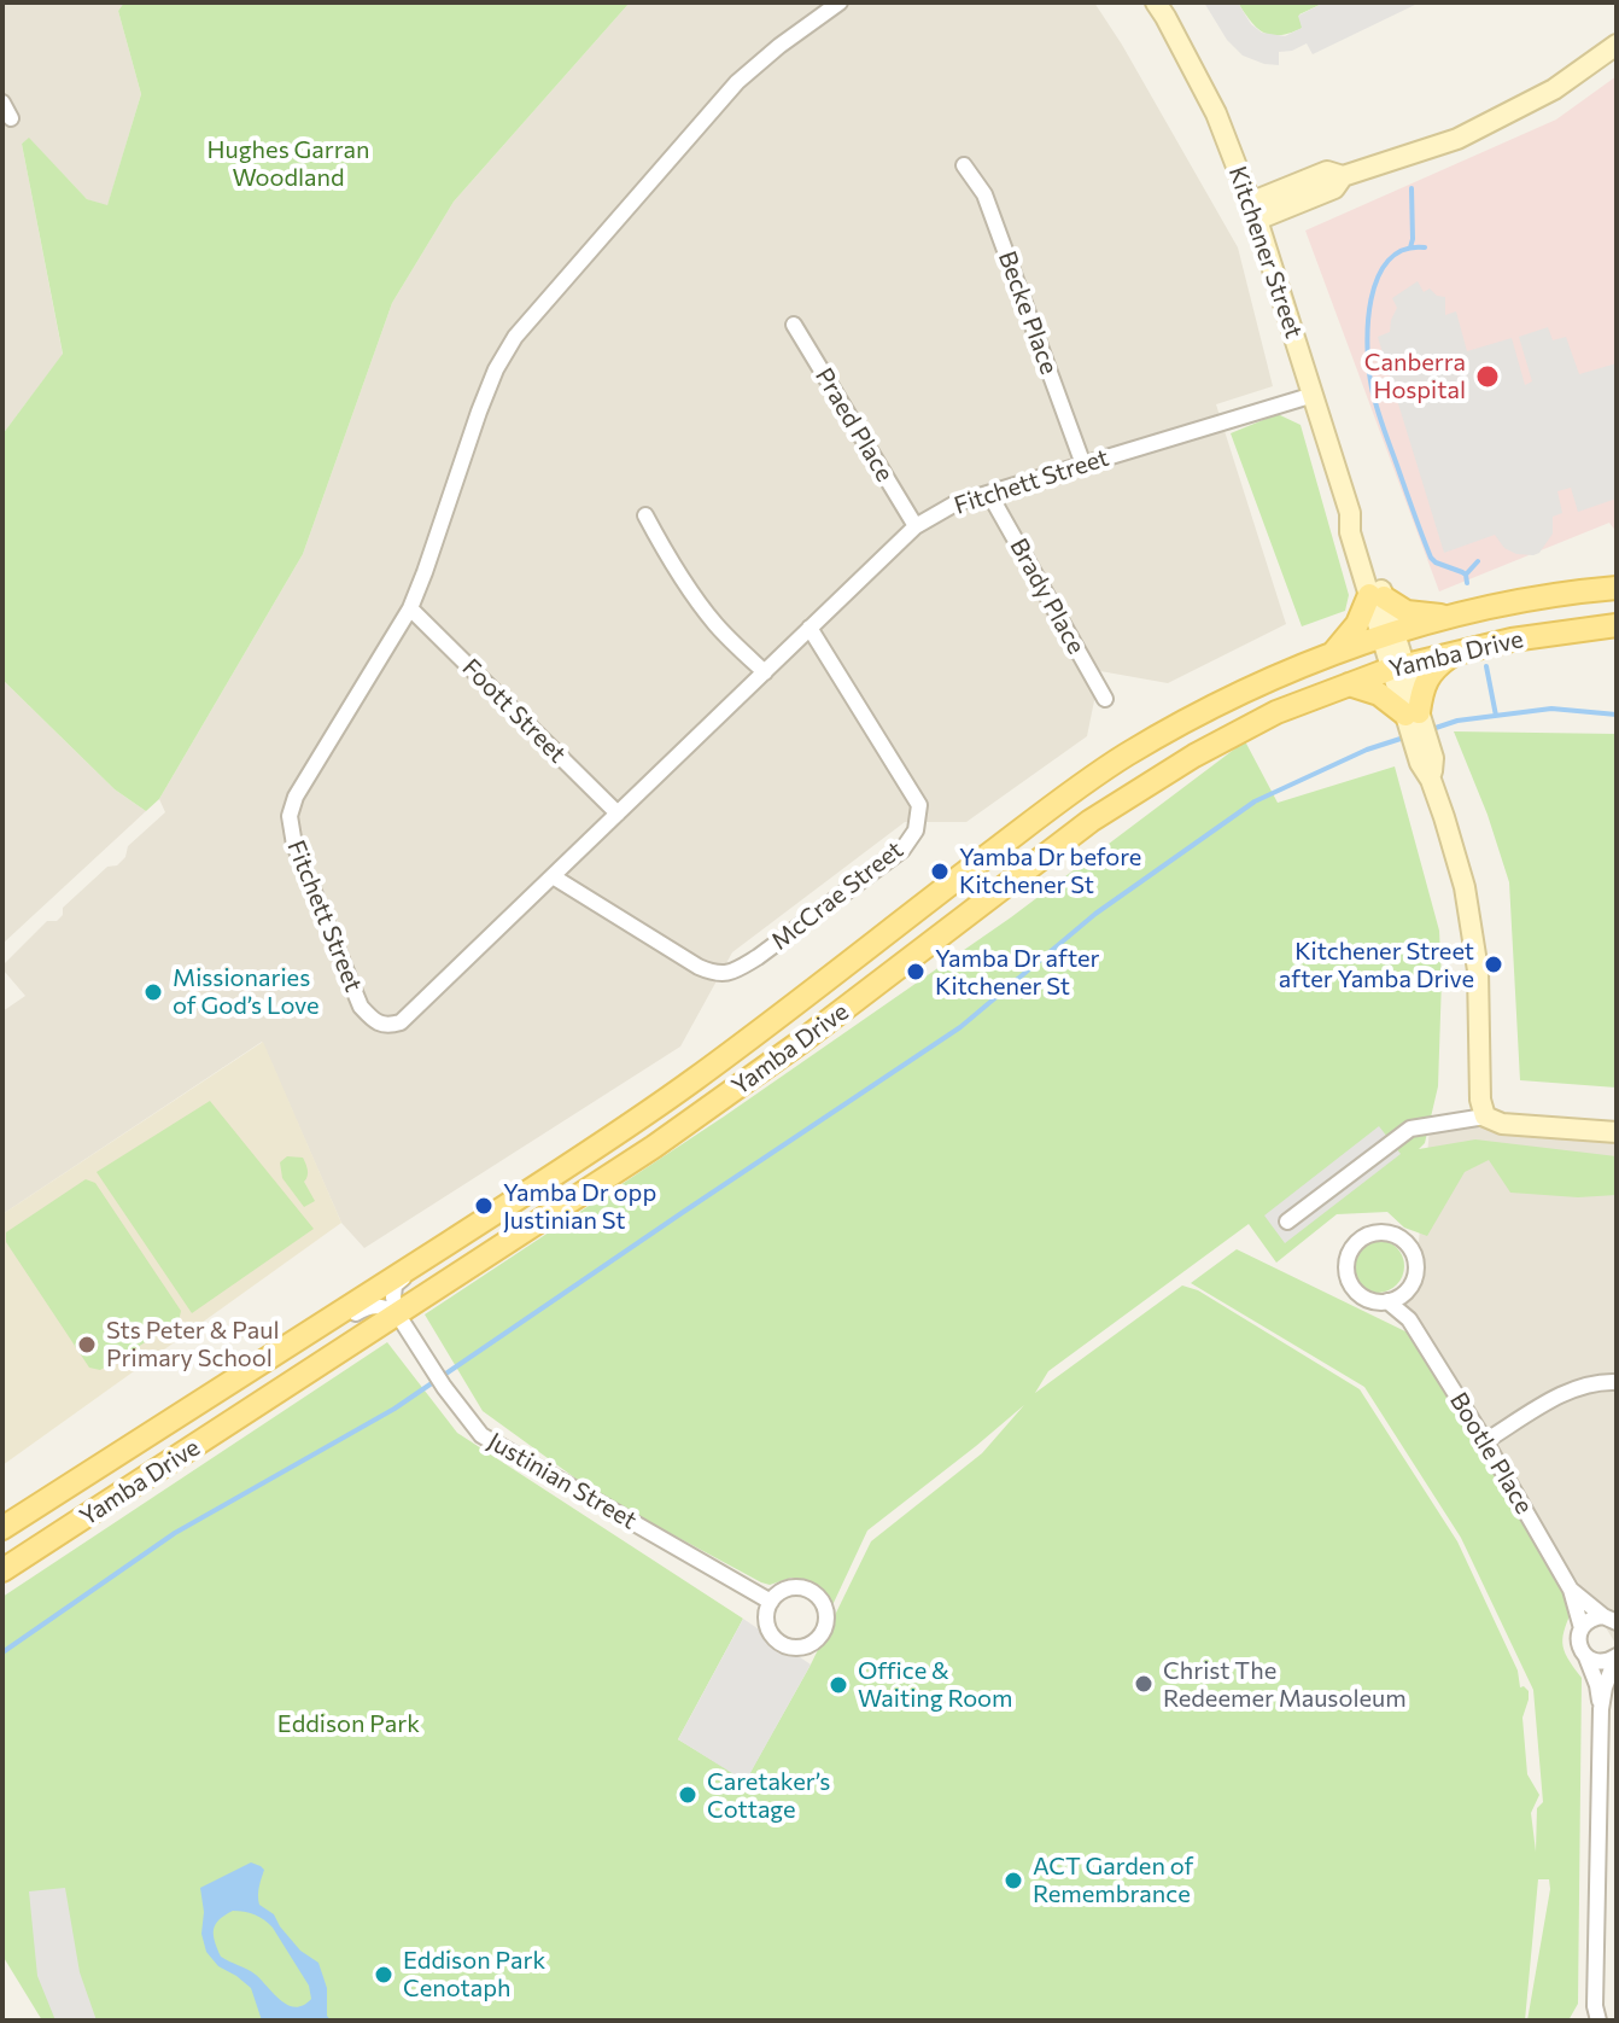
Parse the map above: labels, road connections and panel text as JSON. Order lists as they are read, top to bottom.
{
  "streets": {
    "main road": ["Yamba Drive"],
    "street": [
      "Kitchener Street",
      "Becke Place",
      "Praed Place",
      "Fitchett Street",
      "Brady Place",
      "Foott Street",
      "McCrae Street",
      "Bootle Place",
      "Justinian Street"
    ]
  },
  "crossings": [
    ["Kitchener Street", "Fitchett Street"],
    ["Kitchener Street", "Yamba Drive"],
    ["Becke Place", "Fitchett Street"],
    ["Praed Place", "Fitchett Street"],
    ["Fitchett Street", "Brady Place"],
    ["Fitchett Street", "Foott Street"],
    ["Fitchett Street", "McCrae Street"],
    ["Yamba Drive", "Justinian Street"]
  ],
  "parks": ["Hughes Garran Woodland", "Eddison Park"],
  "places": [
    "Canberra Hospital",
    "Yamba Dr before Kitchener St",
    "Kitchener Street after Yamba Drive",
    "Yamba Dr after Kitchener St",
    "Missionaries of God’s Love",
    "Yamba Dr opp Justinian St",
    "Sts Peter & Paul Primary School",
    "Christ The Redeemer Mausoleum",
    "Office & Waiting Room",
    "Caretaker’s Cottage",
    "ACT Garden of Remembrance",
    "Eddison Park Cenotaph"
  ]
}
